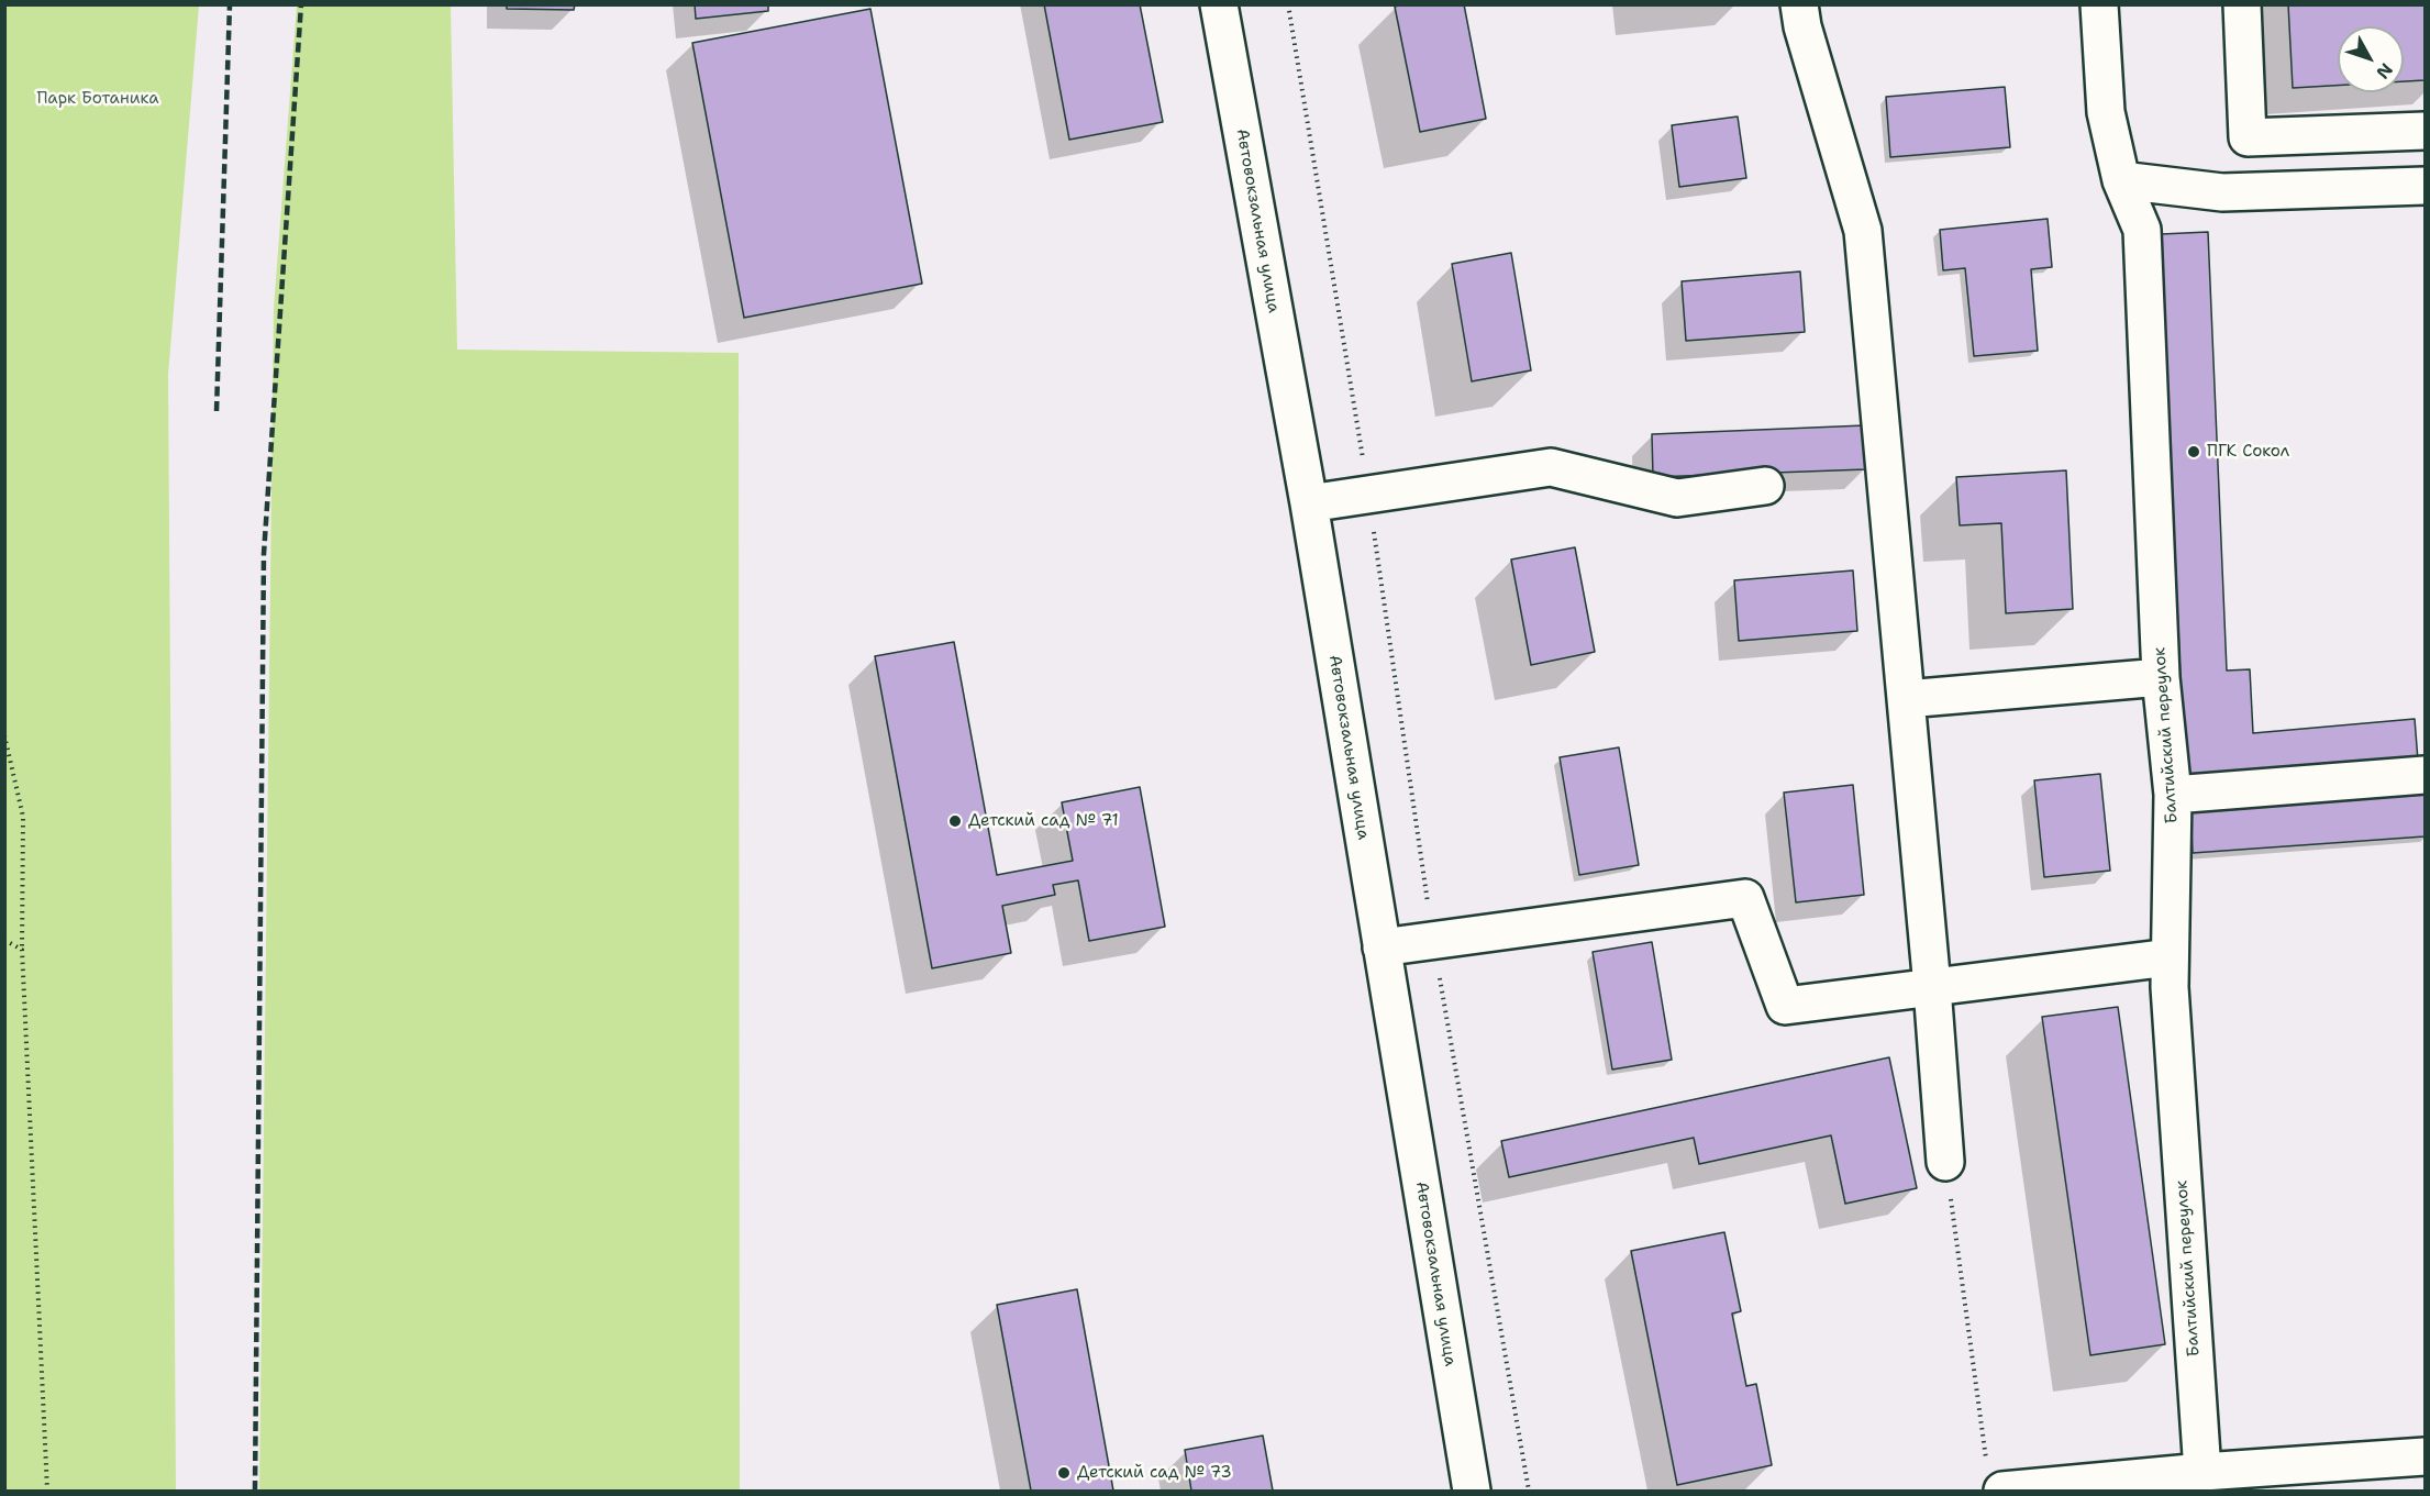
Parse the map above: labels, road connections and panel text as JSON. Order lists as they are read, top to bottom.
{
  "streets": {
    "street": ["Автовокзальная улица", "Балтийский переулок"]
  },
  "parks": ["Парк Ботаника"],
  "places": ["ПГК Сокол", "Детский сад № 71", "Детский сад № 73"],
  "north": "bottom right"
}
